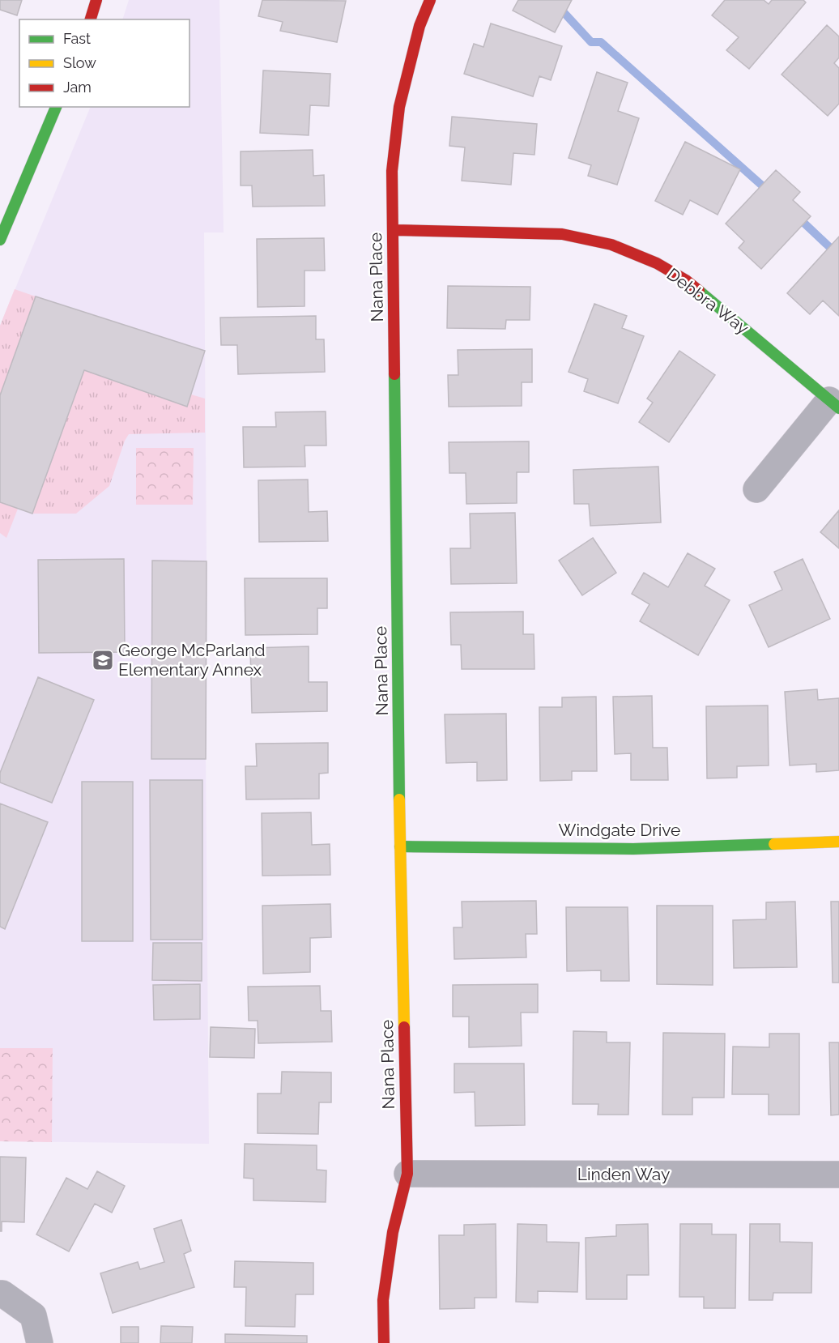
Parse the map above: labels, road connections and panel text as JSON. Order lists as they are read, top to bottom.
{
  "streets": {
    "street": [
      "Nana Place",
      "Debbra Way",
      "Windgate Drive",
      "Linden Way"
    ]
  },
  "crossings": [
    ["Nana Place", "Debbra Way"],
    ["Nana Place", "Windgate Drive"],
    ["Nana Place", "Linden Way"]
  ],
  "places": {
    "school or university": ["George McParland Elementary Annex"]
  },
  "legend": ["Fast", "Slow", "Jam"]
}
